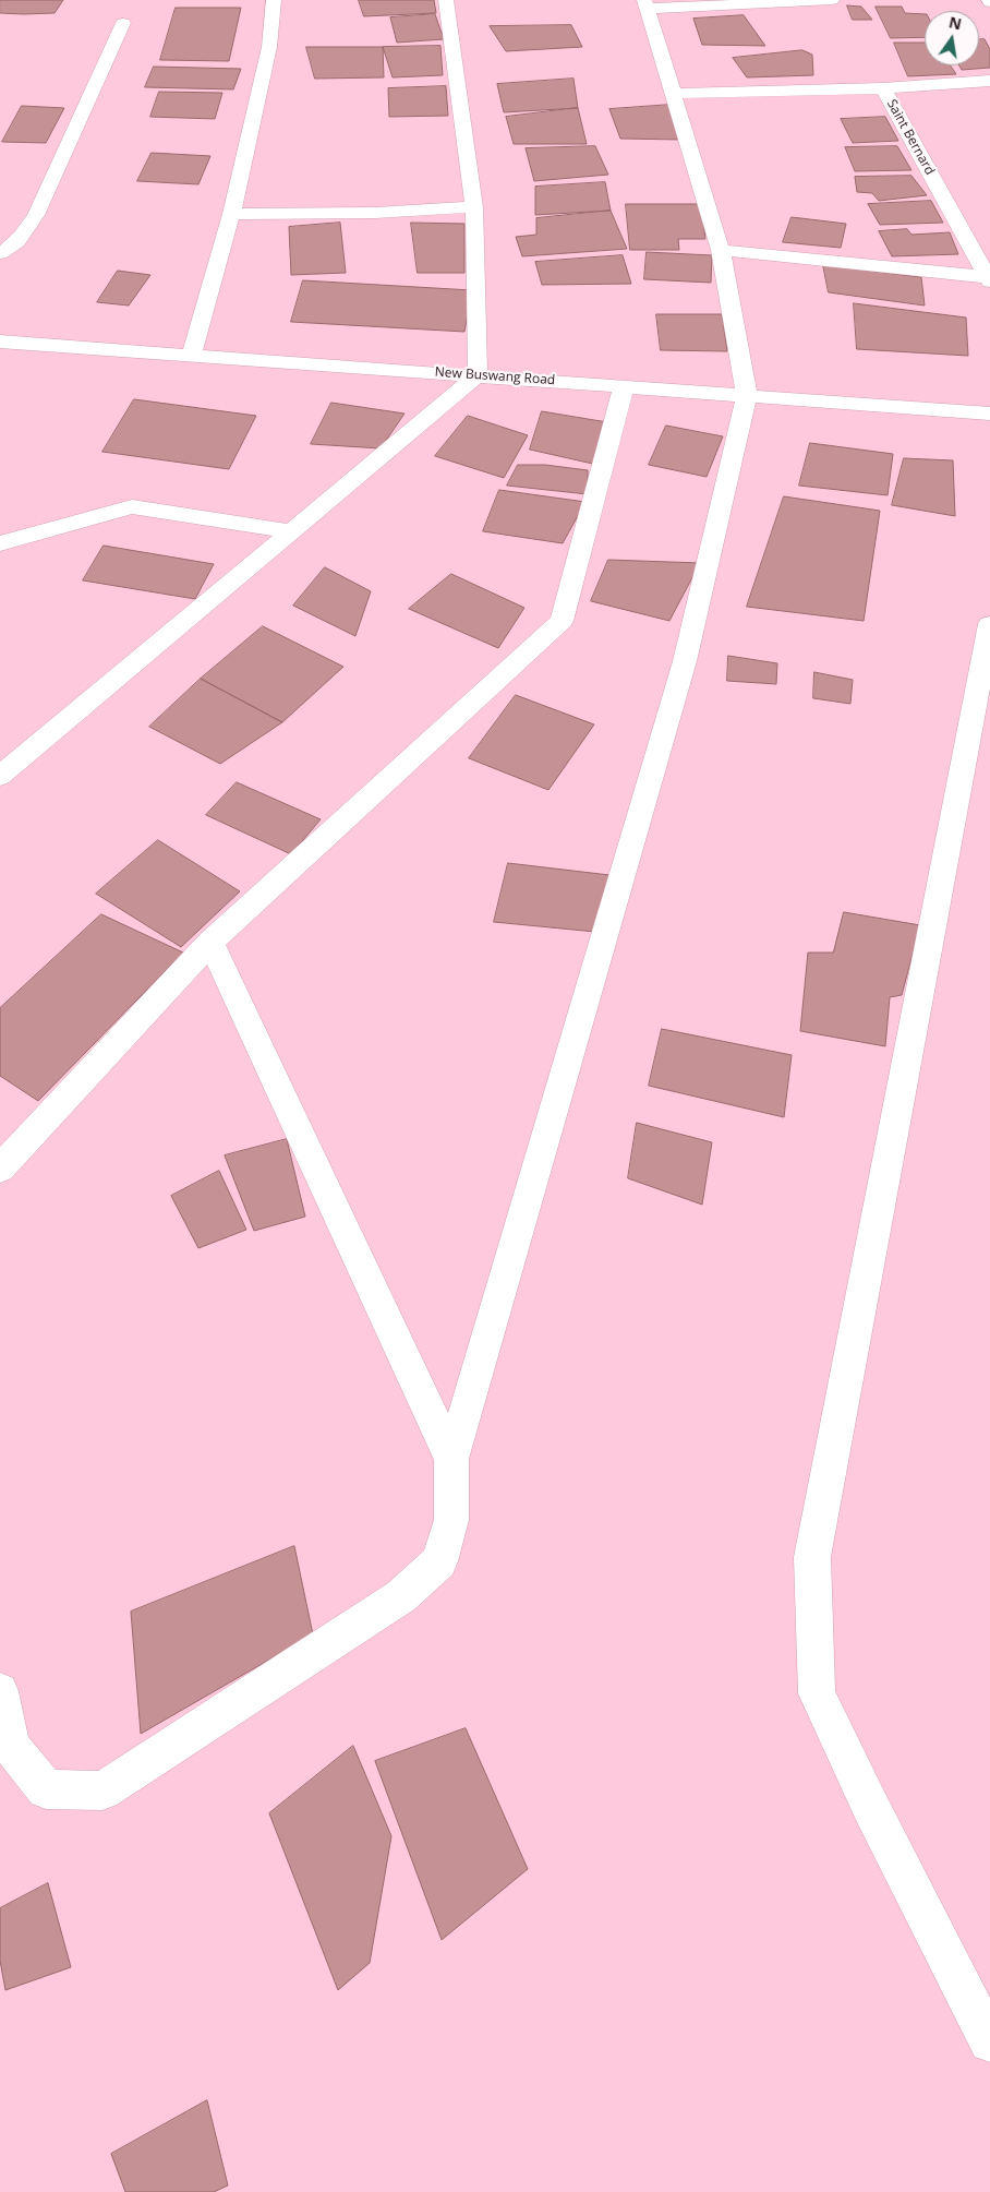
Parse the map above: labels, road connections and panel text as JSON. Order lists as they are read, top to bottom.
{
  "streets": {
    "street": ["Saint Bernard", "New Buswang Road"]
  },
  "north": "top"
}
